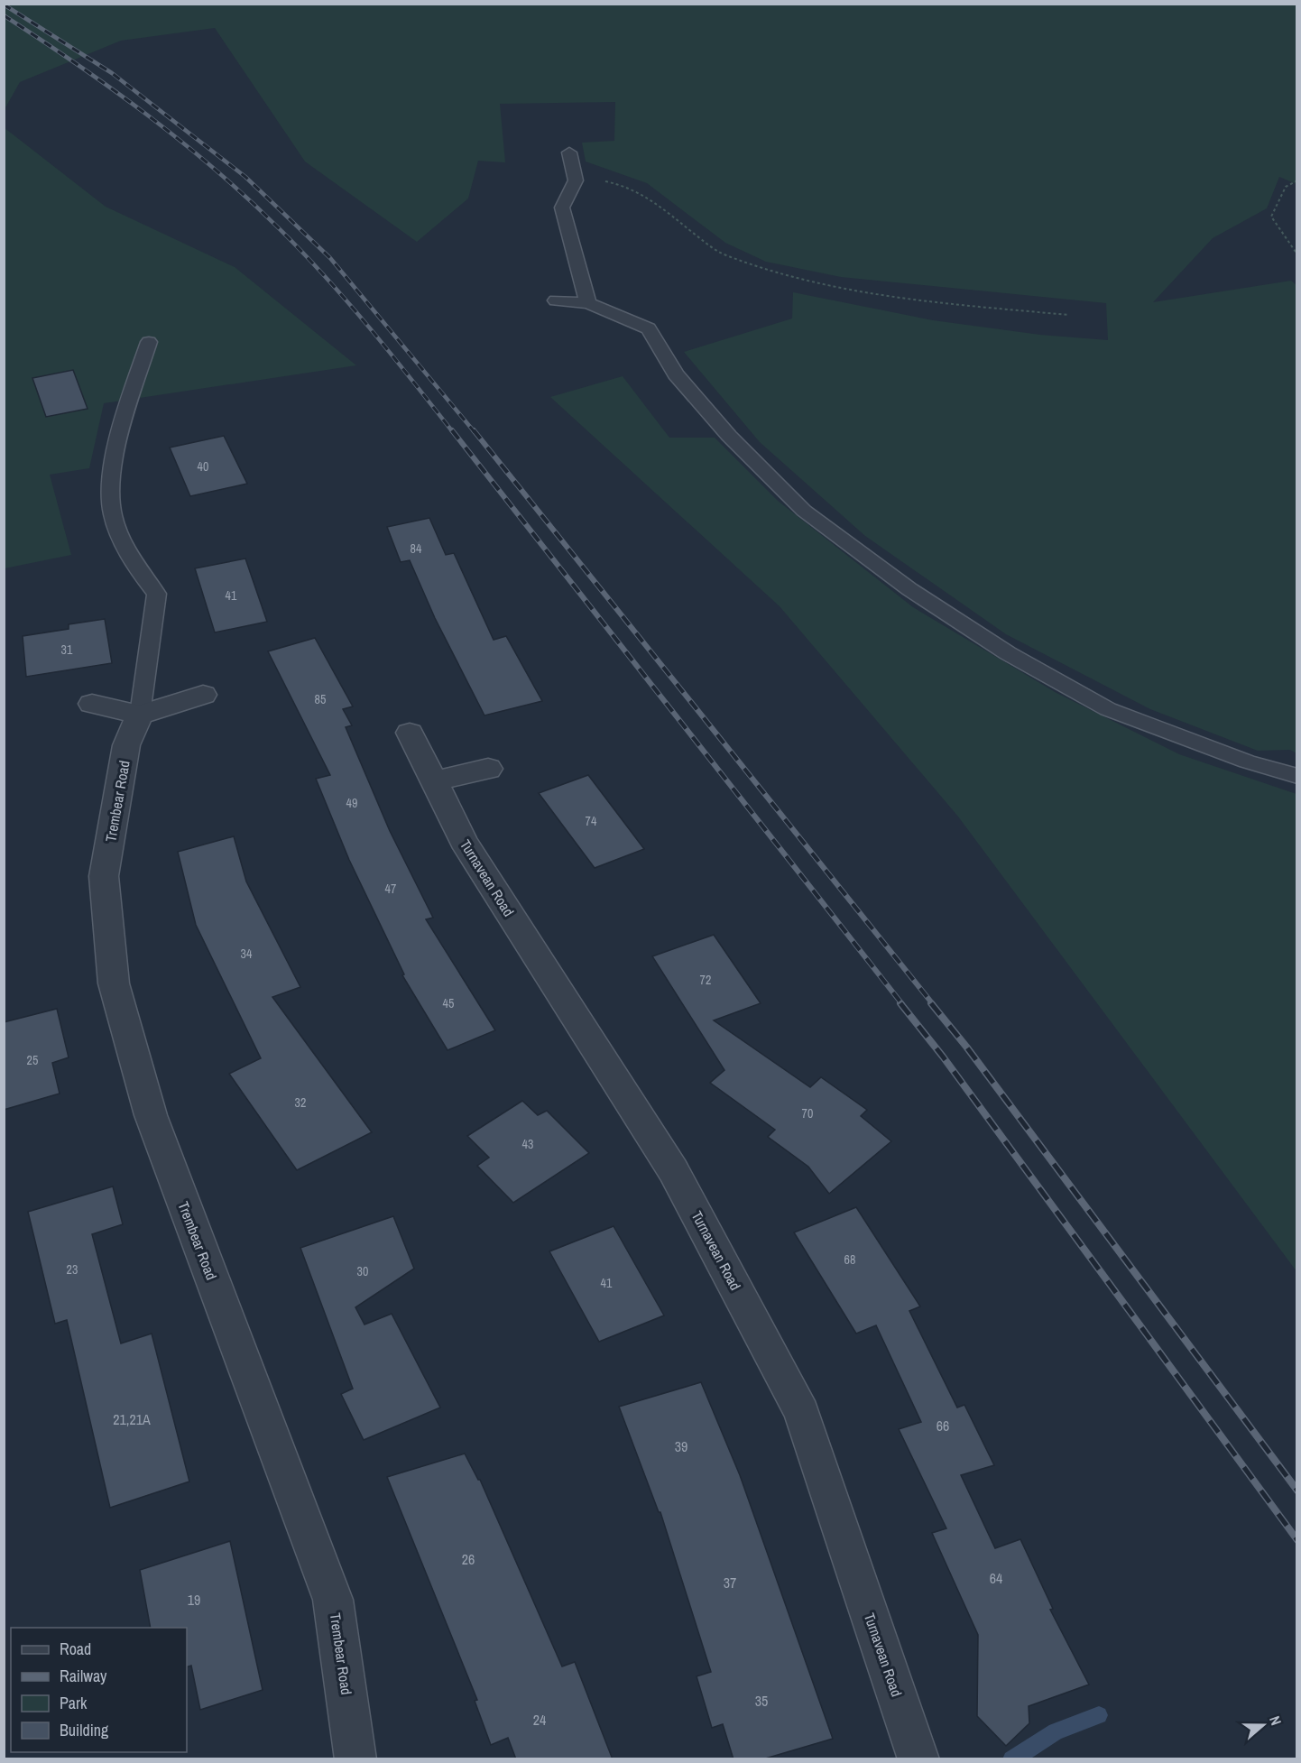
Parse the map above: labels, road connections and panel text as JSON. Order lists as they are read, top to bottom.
{
  "streets": {
    "street": ["Trembear Road", "Turnavean Road"]
  },
  "house_numbers": [
    "40",
    "84",
    "41",
    "31",
    "85",
    "49",
    "74",
    "47",
    "34",
    "72",
    "45",
    "25",
    "32",
    "70",
    "43",
    "68",
    "23",
    "30",
    "41",
    "21,21A",
    "66",
    "39",
    "26",
    "64",
    "37",
    "19",
    "35",
    "24"
  ],
  "legend": [
    "Road",
    "Railway",
    "Park",
    "Building"
  ],
  "north": "right"
}
